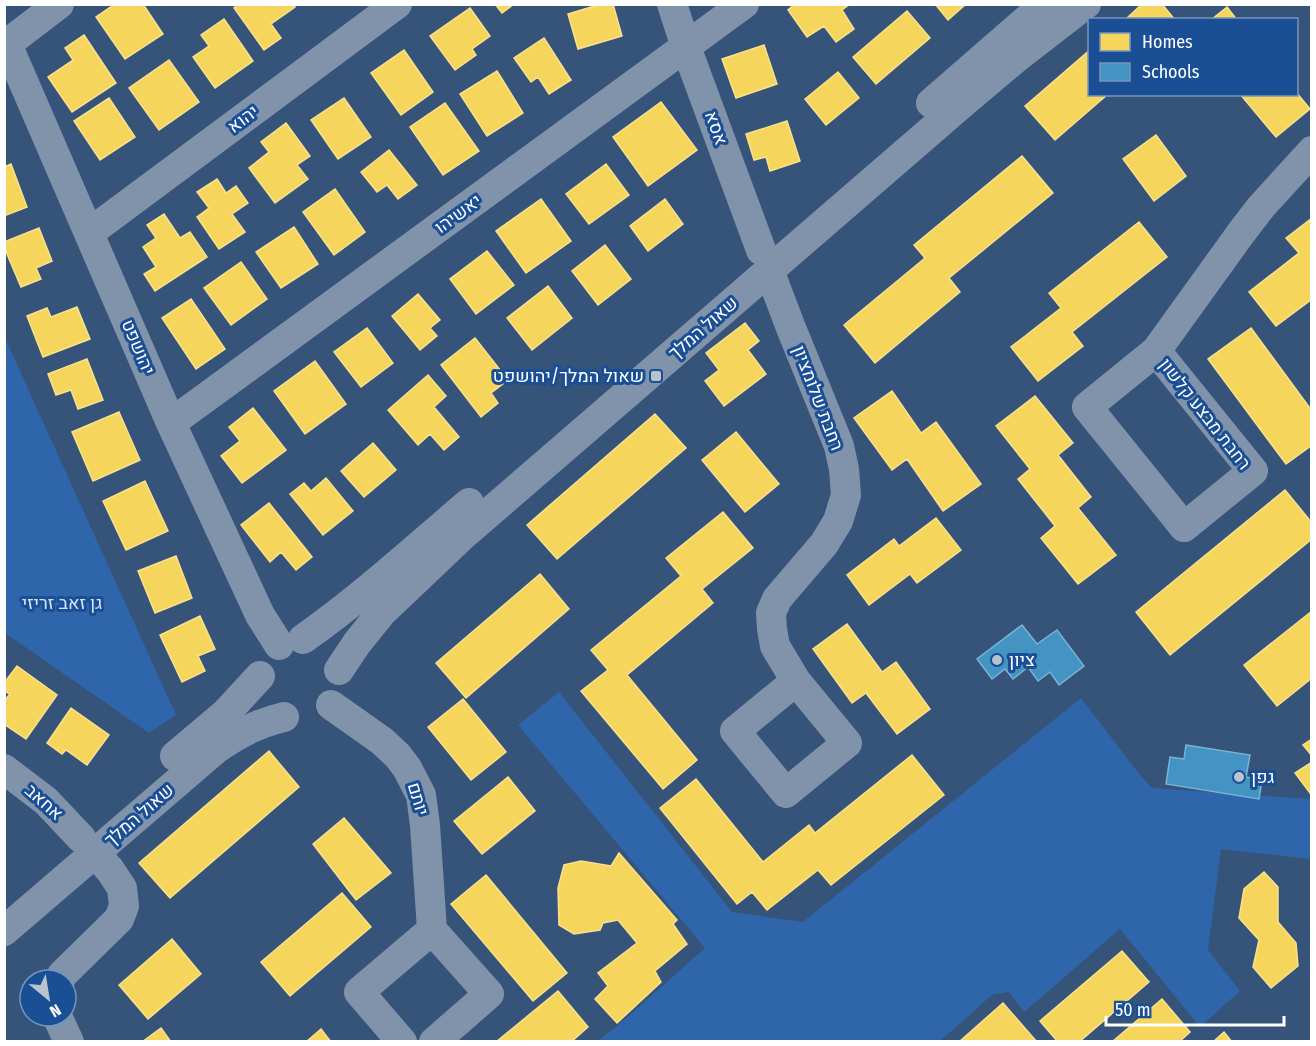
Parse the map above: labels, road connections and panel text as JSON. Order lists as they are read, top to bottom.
{
  "streets": {
    "street": [
      "יהוא",
      "אסא",
      "יאשיהו",
      "שאול המלך",
      "יהושפט",
      "רחבת שלומציון",
      "רחבת מבצע קלשון",
      "יותם",
      "אחאב"
    ]
  },
  "crossings": [
    ["יהוא", "יהושפט"],
    ["אסא", "יאשיהו"],
    ["אסא", "שאול המלך"],
    ["אסא", "רחבת שלומציון"],
    ["יאשיהו", "יהושפט"],
    ["שאול המלך", "יהושפט"],
    ["שאול המלך", "רחבת שלומציון"],
    ["שאול המלך", "יותם"],
    ["שאול המלך", "אחאב"],
    ["יהושפט", "יותם"]
  ],
  "parks": ["גן זאב זריזי"],
  "places": {
    "transit": ["שאול המלך/יהושפט"],
    "other": ["ציון", "גפן"]
  },
  "legend": ["Homes", "Schools"],
  "scale_bar": "50 m",
  "north": "bottom right"
}
